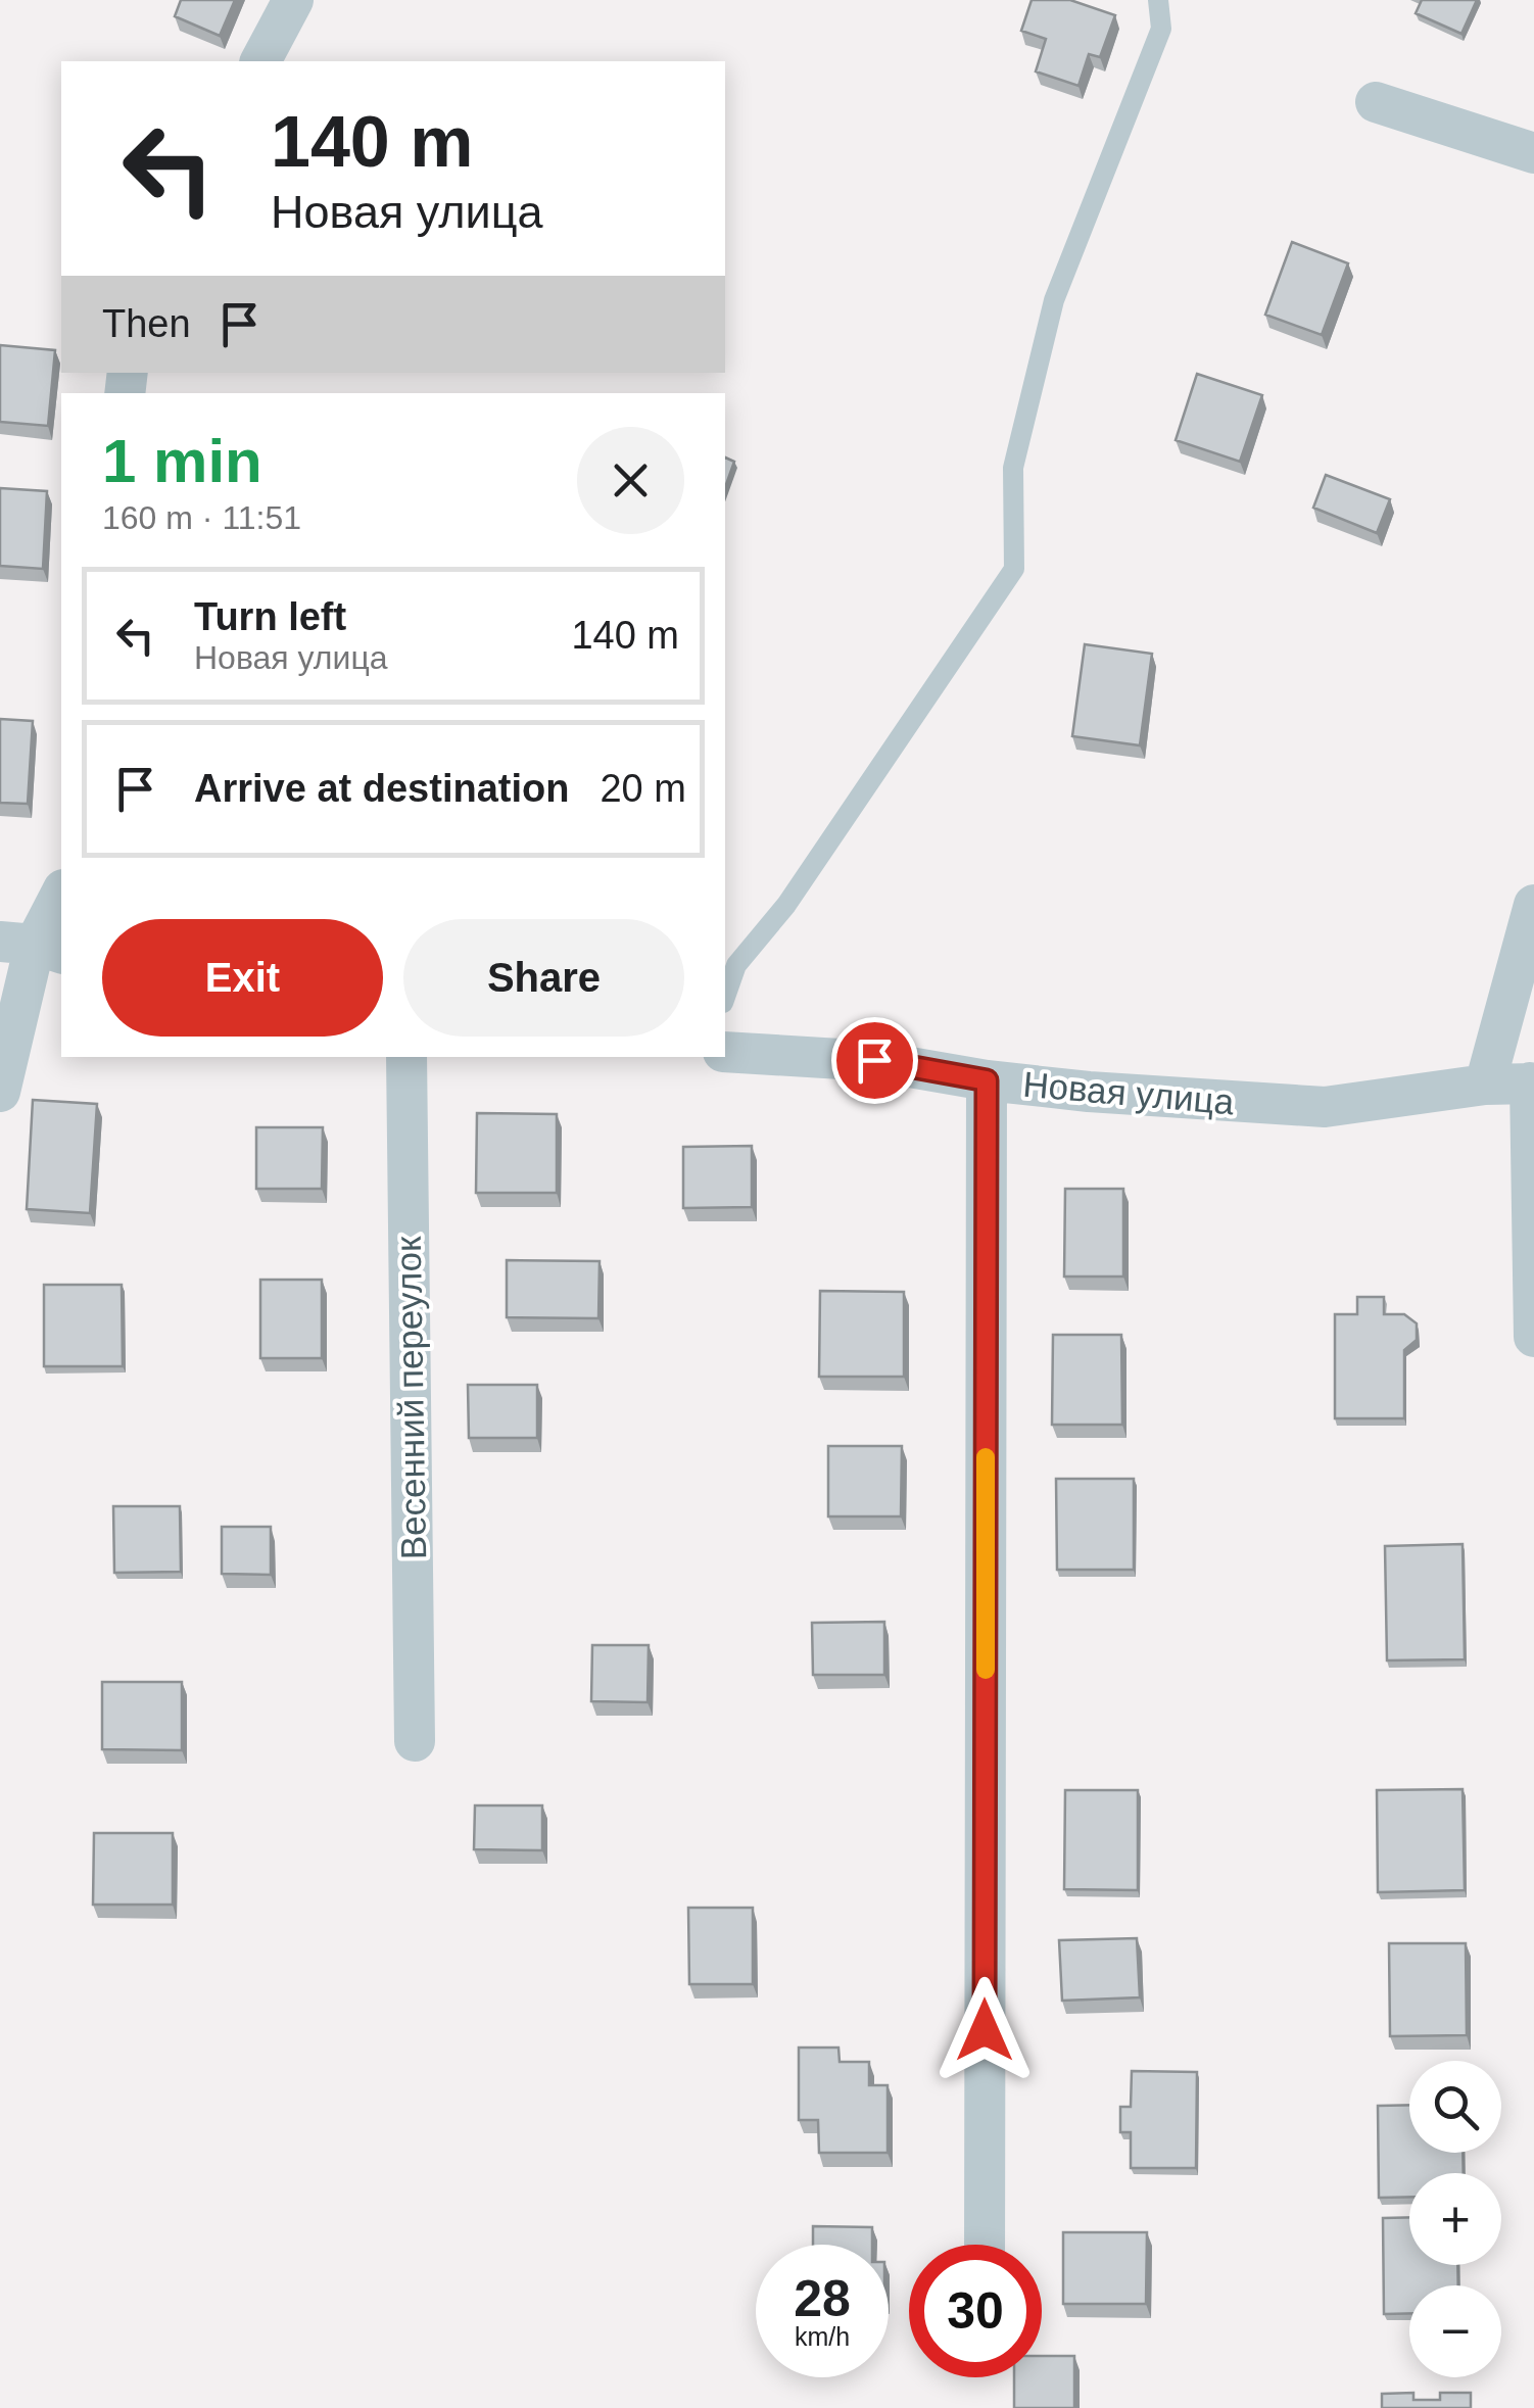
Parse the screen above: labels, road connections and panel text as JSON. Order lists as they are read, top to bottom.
{
  "streets": {
    "street": ["Новая улица", "Весенний переулок"]
  },
  "page": {
    "turn": ["140 m", "Новая улица"],
    "then": "Then",
    "heading": ["1 min", "160 m · 11:51"],
    "list": [
      {
        "name": "Turn left",
        "note": "Новая улица",
        "value": "140 m"
      },
      {
        "name": "Arrive at destination",
        "value": "20 m"
      }
    ],
    "buttons": ["Exit", "Share"],
    "map_buttons": ["+", "−"],
    "speed": "28 km/h",
    "limit": "30"
  }
}
